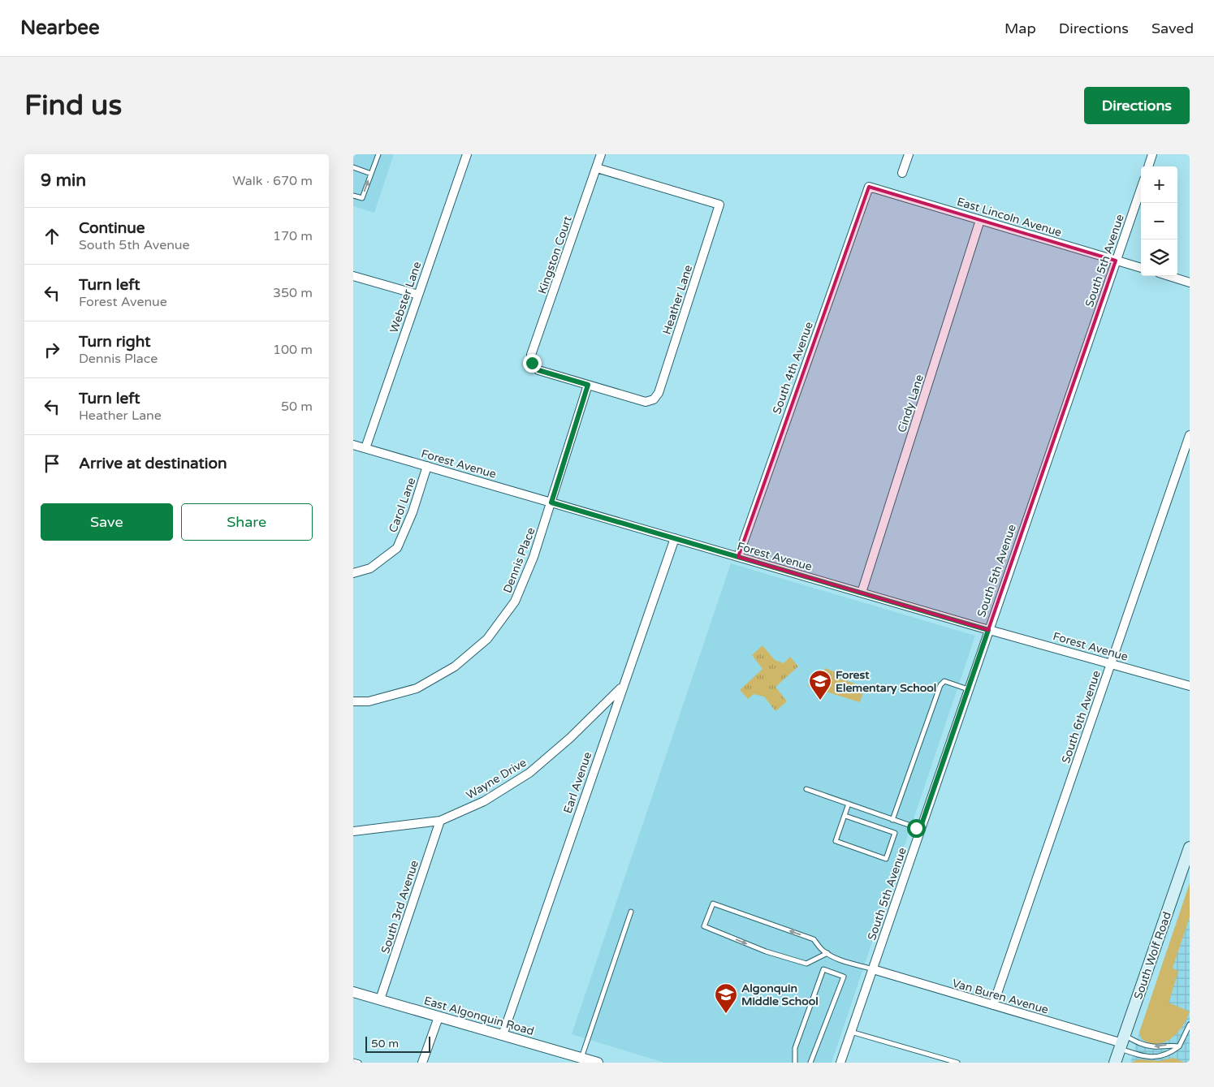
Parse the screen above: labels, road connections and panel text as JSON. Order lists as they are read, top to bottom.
{
  "streets": {
    "main road": ["South Wolf Road"],
    "street": [
      "East Lincoln Avenue",
      "Kingston Court",
      "South 5th Avenue",
      "Webster Lane",
      "Heather Lane",
      "South 4th Avenue",
      "Cindy Lane",
      "Forest Avenue",
      "Carol Lane",
      "Dennis Place",
      "South 6th Avenue",
      "Wayne Drive",
      "Earl Avenue",
      "South 3rd Avenue",
      "Van Buren Avenue",
      "East Algonquin Road"
    ]
  },
  "crossings": [
    ["East Lincoln Avenue", "South 5th Avenue"],
    ["East Lincoln Avenue", "South 4th Avenue"],
    ["East Lincoln Avenue", "Cindy Lane"],
    ["Kingston Court", "Heather Lane"],
    ["South 5th Avenue", "Forest Avenue"],
    ["South 5th Avenue", "Van Buren Avenue"],
    ["Webster Lane", "Forest Avenue"],
    ["Heather Lane", "Dennis Place"],
    ["South 4th Avenue", "Forest Avenue"],
    ["Cindy Lane", "Forest Avenue"],
    ["Forest Avenue", "Carol Lane"],
    ["Forest Avenue", "Dennis Place"],
    ["Forest Avenue", "South 6th Avenue"],
    ["Forest Avenue", "Earl Avenue"],
    ["South 6th Avenue", "Van Buren Avenue"],
    ["Wayne Drive", "Earl Avenue"],
    ["Wayne Drive", "South 3rd Avenue"],
    ["Earl Avenue", "East Algonquin Road"],
    ["South 3rd Avenue", "East Algonquin Road"],
    ["South Wolf Road", "Van Buren Avenue"]
  ],
  "places": {
    "school or university": ["Forest Elementary School", "Algonquin Middle School"]
  },
  "scale_bar": "50 m",
  "page": {
    "header": "Nearbee",
    "nav": ["Map", "Directions", "Saved"],
    "buttons": [
      "Directions",
      ["Save", "Share"]
    ],
    "title": "Find us",
    "heading": ["9 min", "Walk · 670 m"],
    "map_buttons": ["+", "−"],
    "list": [
      ["Continue", "South 5th Avenue", "170 m"],
      ["Turn left", "Forest Avenue", "350 m"],
      ["Turn right", "Dennis Place", "100 m"],
      ["Turn left", "Heather Lane", "50 m"],
      "Arrive at destination"
    ],
    "scale": "50 m"
  }
}
